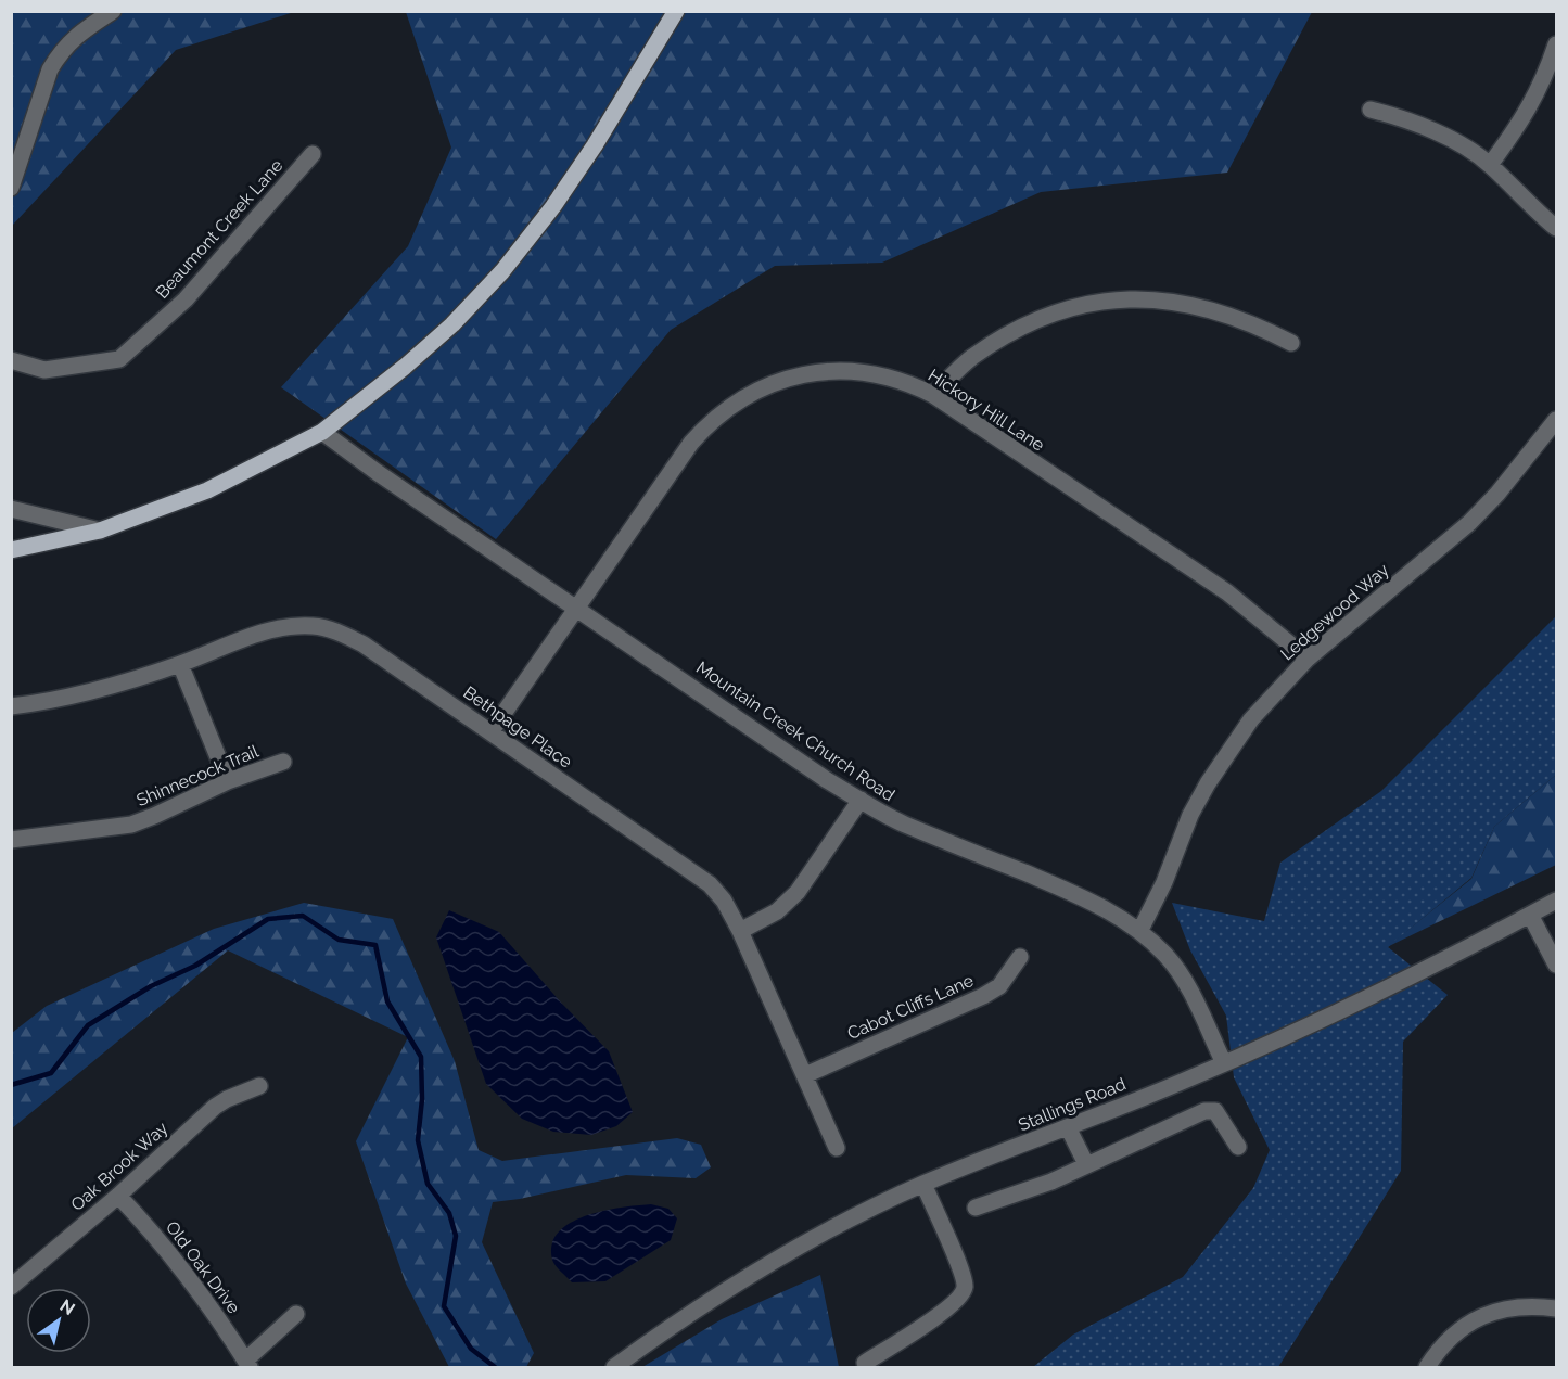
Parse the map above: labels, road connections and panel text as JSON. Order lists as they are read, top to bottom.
{
  "streets": {
    "street": [
      "Beaumont Creek Lane",
      "Hickory Hill Lane",
      "Ledgewood Way",
      "Bethpage Place",
      "Mountain Creek Church Road",
      "Shinnecock Trail",
      "Cabot Cliffs Lane",
      "Stallings Road",
      "Oak Brook Way",
      "Old Oak Drive"
    ]
  },
  "crossings": [
    ["Hickory Hill Lane", "Ledgewood Way"],
    ["Hickory Hill Lane", "Bethpage Place"],
    ["Hickory Hill Lane", "Mountain Creek Church Road"],
    ["Ledgewood Way", "Mountain Creek Church Road"],
    ["Bethpage Place", "Cabot Cliffs Lane"],
    ["Mountain Creek Church Road", "Stallings Road"],
    ["Oak Brook Way", "Old Oak Drive"]
  ],
  "north": "top right"
}
